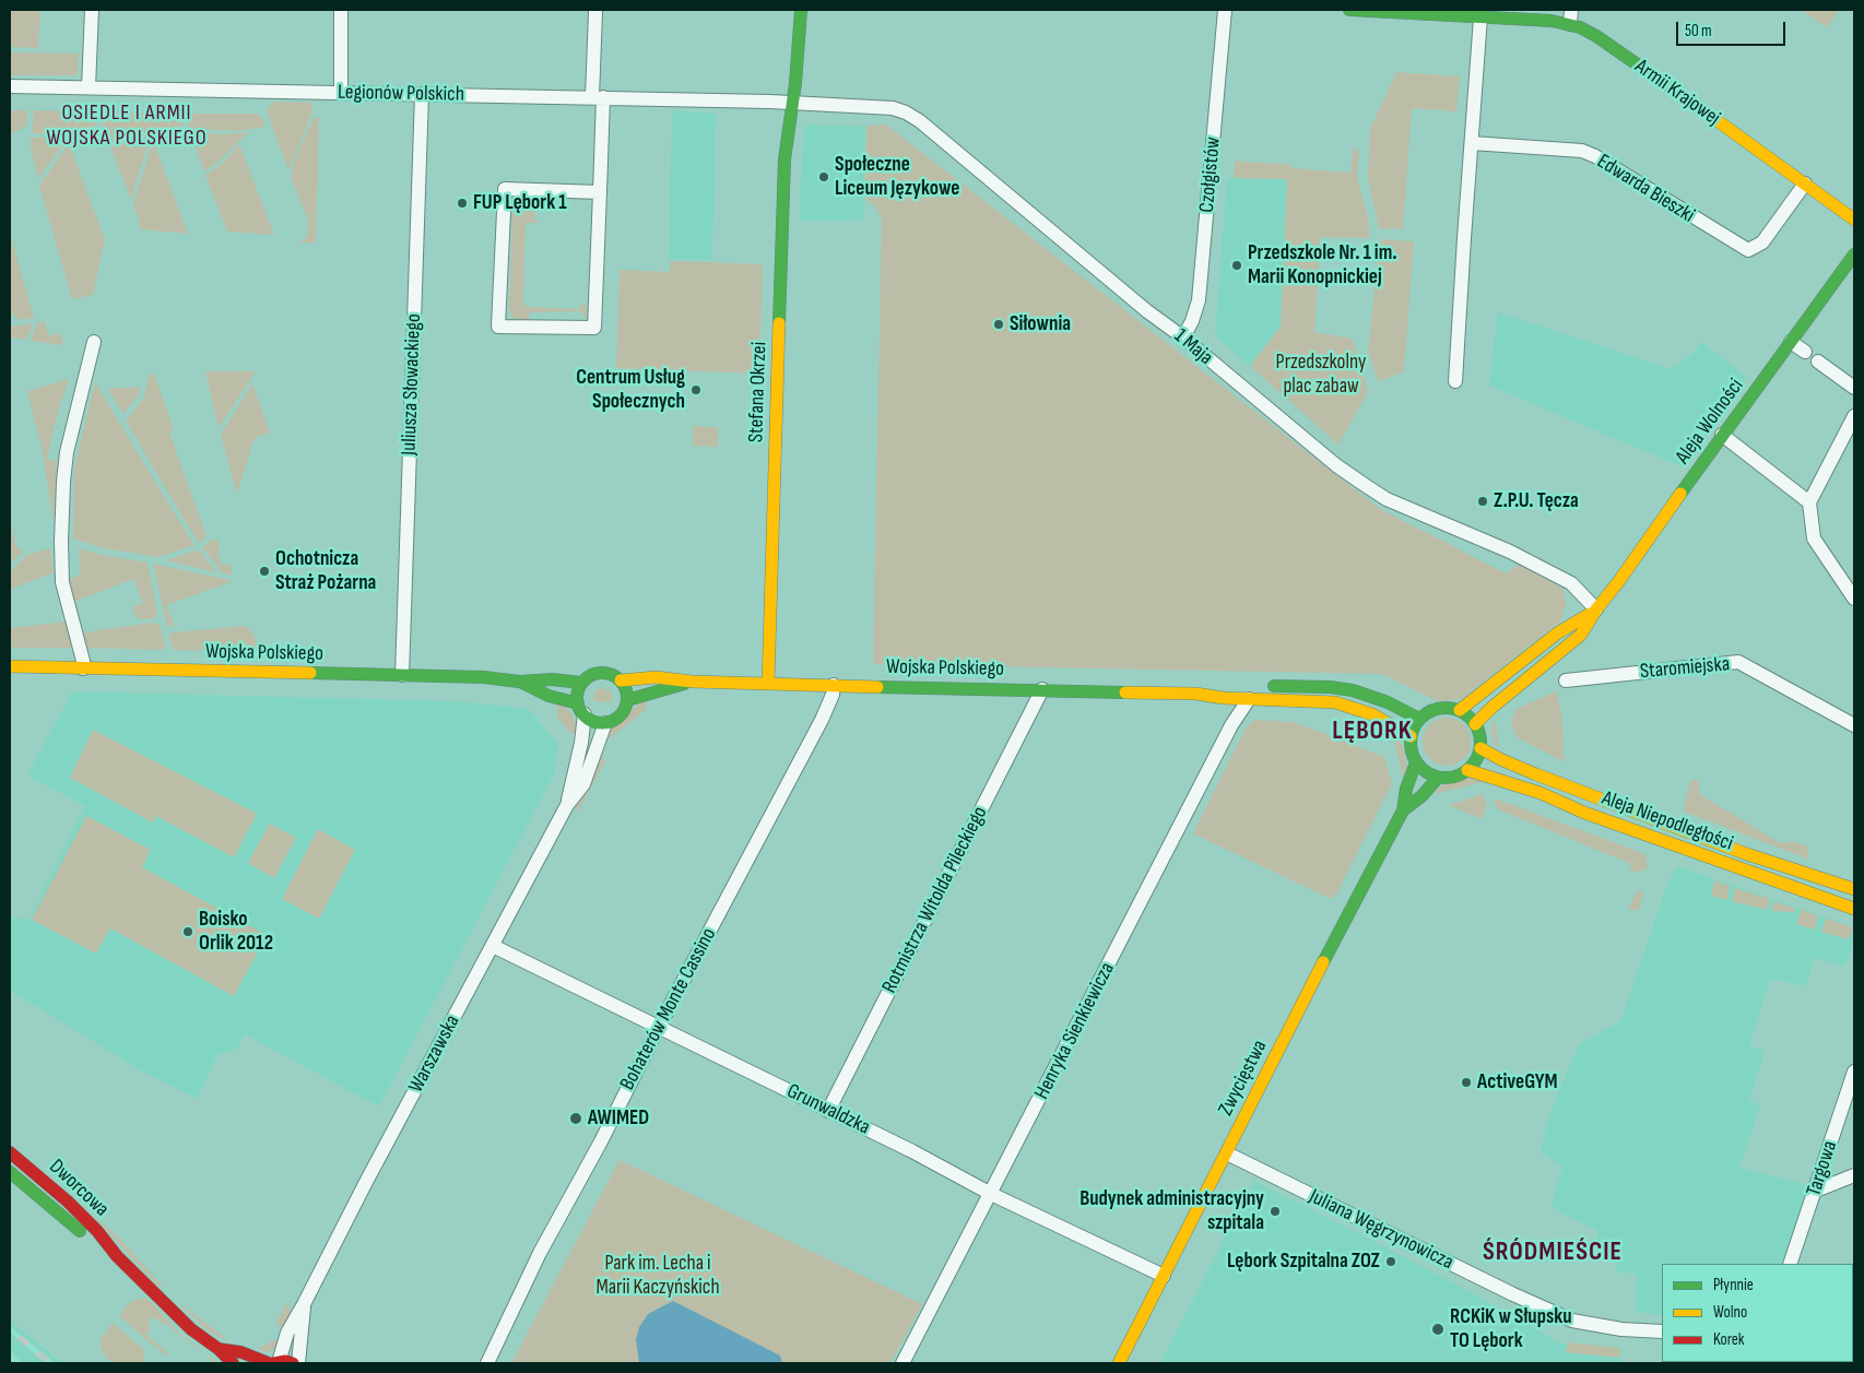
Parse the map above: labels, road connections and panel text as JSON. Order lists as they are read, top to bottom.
{
  "streets": {
    "street": [
      "Armii Krajowej",
      "Legionów Polskich",
      "Czołgistów",
      "Edwarda Bieszki",
      "1 Maja",
      "Juliusza Słowackiego",
      "Stefana Okrzei",
      "Aleja Wolności",
      "Wojska Polskiego",
      "Staromiejska",
      "Aleja Niepodległości",
      "Rotmistrza Witolda Pileckiego",
      "Bohaterów Monte Cassino",
      "Henryka Sienkiewicza",
      "Warszawska",
      "Zwycięstwa",
      "Grunwaldzka",
      "Targowa",
      "Dworcowa",
      "Juliana Węgrzynowicza"
    ]
  },
  "crossings": [
    ["Armii Krajowej", "Edwarda Bieszki"],
    ["Legionów Polskich", "1 Maja"],
    ["Legionów Polskich", "Juliusza Słowackiego"],
    ["Legionów Polskich", "Stefana Okrzei"],
    ["Czołgistów", "1 Maja"],
    ["1 Maja", "Stefana Okrzei"],
    ["1 Maja", "Aleja Wolności"],
    ["Juliusza Słowackiego", "Wojska Polskiego"],
    ["Stefana Okrzei", "Wojska Polskiego"],
    ["Aleja Wolności", "Wojska Polskiego"],
    ["Aleja Wolności", "Aleja Niepodległości"],
    ["Aleja Wolności", "Zwycięstwa"],
    ["Wojska Polskiego", "Aleja Niepodległości"],
    ["Wojska Polskiego", "Rotmistrza Witolda Pileckiego"],
    ["Wojska Polskiego", "Bohaterów Monte Cassino"],
    ["Wojska Polskiego", "Henryka Sienkiewicza"],
    ["Wojska Polskiego", "Warszawska"],
    ["Wojska Polskiego", "Zwycięstwa"],
    ["Aleja Niepodległości", "Zwycięstwa"],
    ["Rotmistrza Witolda Pileckiego", "Grunwaldzka"],
    ["Bohaterów Monte Cassino", "Grunwaldzka"],
    ["Henryka Sienkiewicza", "Grunwaldzka"],
    ["Warszawska", "Grunwaldzka"],
    ["Warszawska", "Dworcowa"],
    ["Zwycięstwa", "Grunwaldzka"],
    ["Zwycięstwa", "Juliana Węgrzynowicza"]
  ],
  "districts": ["OSIEDLE I ARMII WOJSKA POLSKIEGO", "LĘBORK", "ŚRÓDMIEŚCIE"],
  "parks": ["Przedszkolny plac zabaw", "Park im. Lecha i Marii Kaczyńskich"],
  "places": [
    "Społeczne Liceum Językowe",
    "FUP Lębork 1",
    "Przedszkole Nr. 1 im. Marii Konopnickiej",
    "Siłownia",
    "Centrum Usług Społecznych",
    "Z.P.U. Tęcza",
    "Ochotnicza Straż Pożarna",
    "Boisko Orlik 2012",
    "ActiveGYM",
    "AWIMED",
    "Budynek administracyjny szpitala",
    "Lębork Szpitalna ZOZ",
    "RCKiK w Słupsku TO Lębork"
  ],
  "legend": ["Płynnie", "Wolno", "Korek"],
  "scale_bar": "50 m"
}
